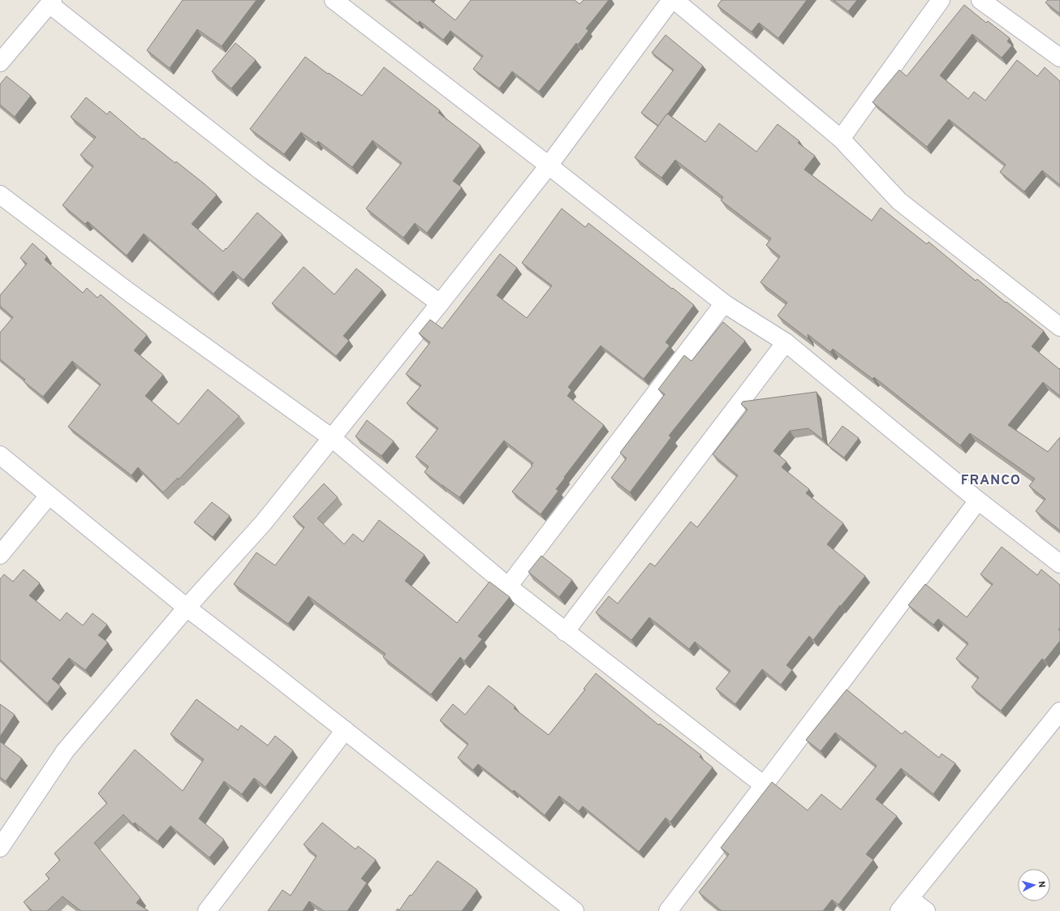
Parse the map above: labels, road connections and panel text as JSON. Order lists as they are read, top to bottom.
{
  "districts": ["FRANCO"],
  "north": "right"
}
